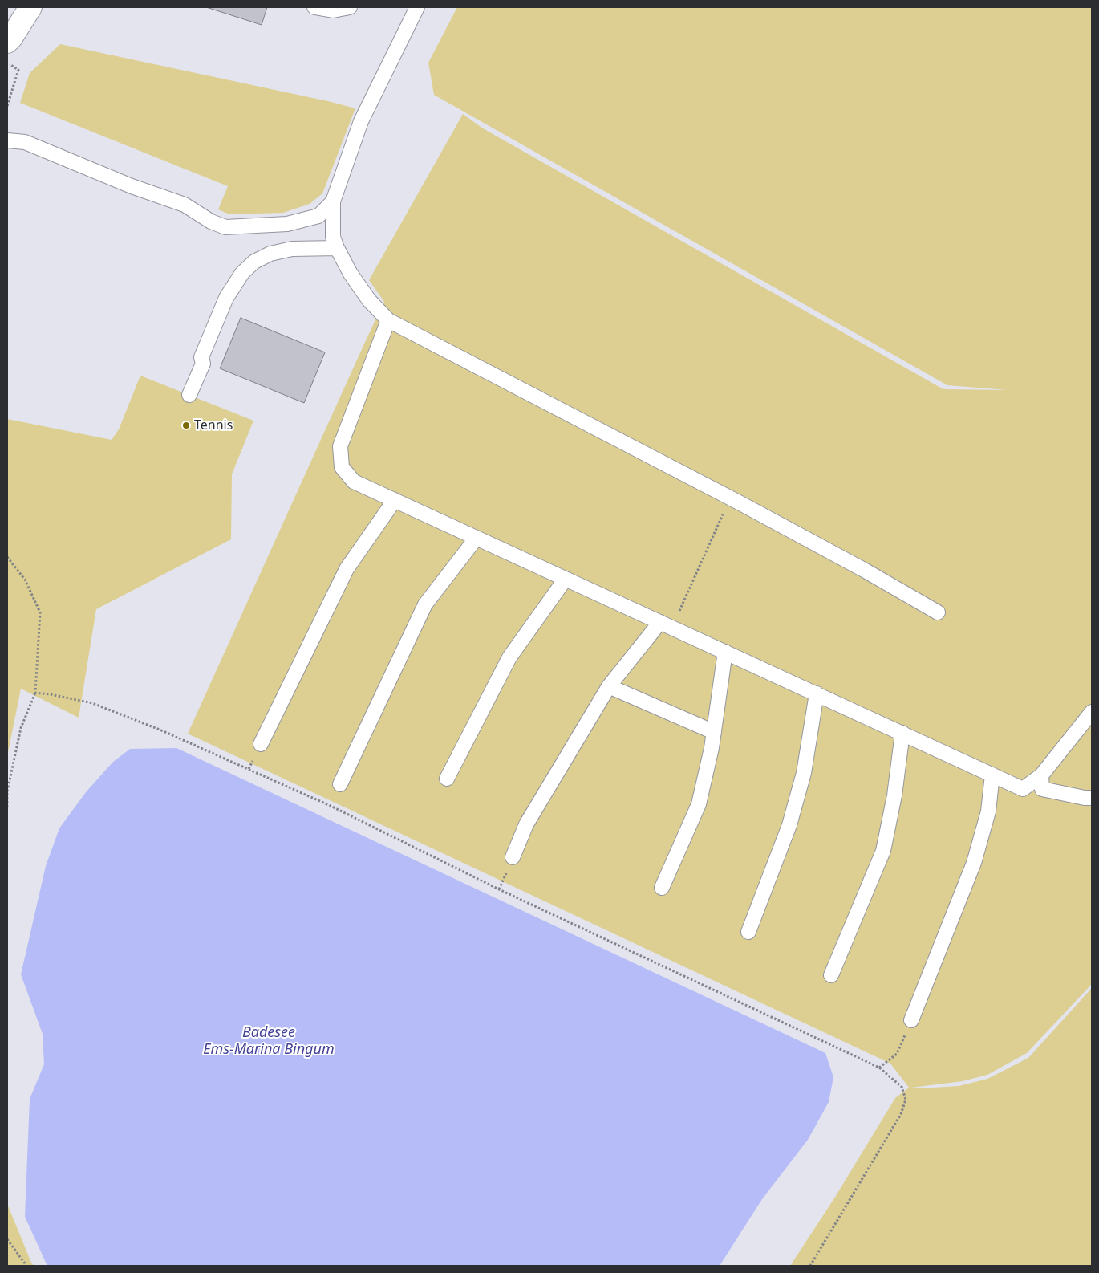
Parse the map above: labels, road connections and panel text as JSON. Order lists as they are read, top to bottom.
{
  "water": ["Badesee Ems-Marina Bingum"],
  "places": ["Tennis"]
}
